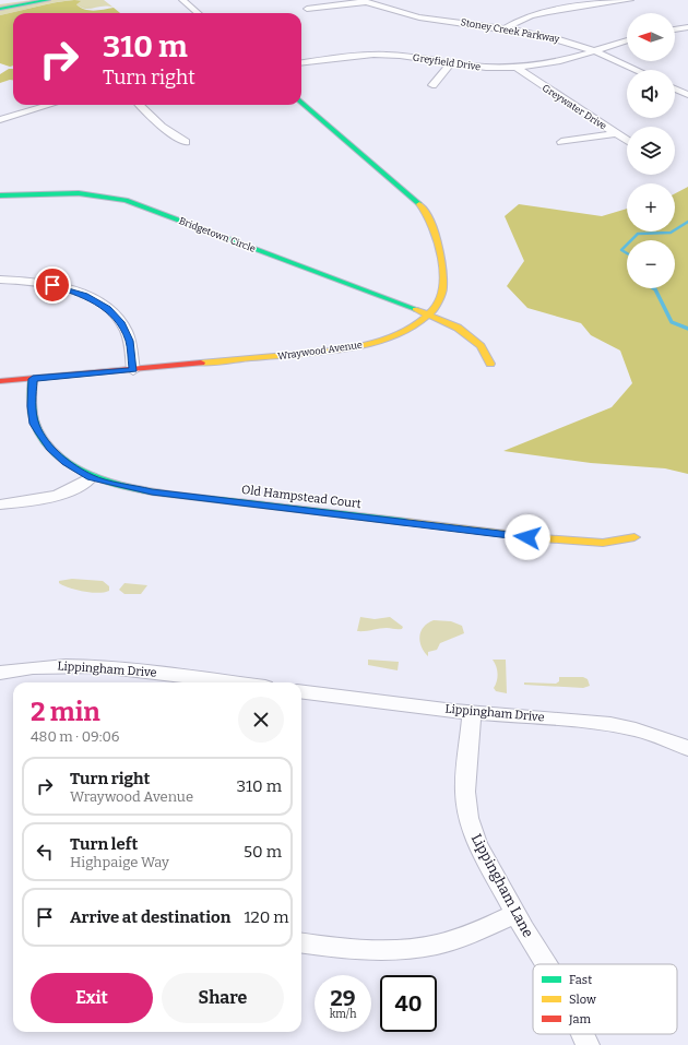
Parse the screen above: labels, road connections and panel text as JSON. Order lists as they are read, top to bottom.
{
  "streets": {
    "street": [
      "Stoney Creek Parkway",
      "Greyfield Drive",
      "Greywater Drive",
      "Bridgetown Circle",
      "Wraywood Avenue",
      "Old Hampstead Court",
      "Lippingham Drive",
      "Lippingham Lane"
    ]
  },
  "crossings": [
    ["Stoney Creek Parkway", "Greyfield Drive"],
    ["Greyfield Drive", "Greywater Drive"],
    ["Bridgetown Circle", "Wraywood Avenue"],
    ["Wraywood Avenue", "Old Hampstead Court"],
    ["Lippingham Drive", "Lippingham Lane"]
  ],
  "legend": ["Fast", "Slow", "Jam"],
  "north": "left",
  "page": {
    "map_buttons": ["+", "−"],
    "turn": ["310 m", "Turn right"],
    "heading": ["2 min", "480 m · 09:06"],
    "list": [
      {
        "name": "Turn right",
        "note": "Wraywood Avenue",
        "value": "310 m"
      },
      {
        "name": "Turn left",
        "note": "Highpaige Way",
        "value": "50 m"
      },
      {
        "name": "Arrive at destination",
        "value": "120 m"
      }
    ],
    "buttons": ["Exit", "Share"],
    "speed": "29 km/h",
    "limit": "40"
  }
}
